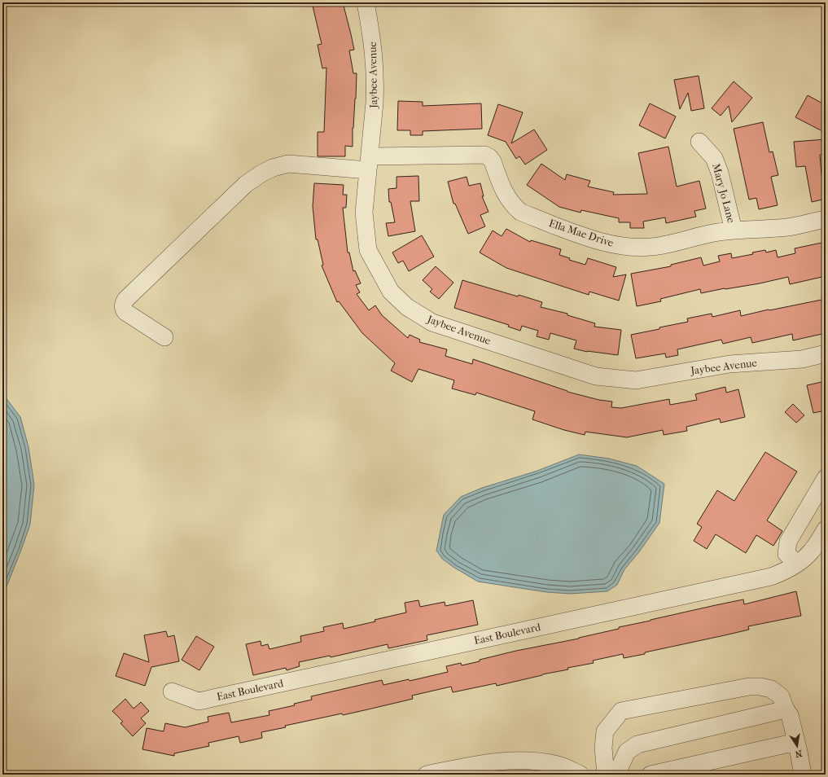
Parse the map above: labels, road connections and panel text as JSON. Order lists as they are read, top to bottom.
{
  "streets": {
    "street": [
      "Jaybee Avenue",
      "Mary Jo Lane",
      "Ella Mae Drive",
      "East Boulevard"
    ]
  },
  "crossings": [
    ["Jaybee Avenue", "Ella Mae Drive"],
    ["Mary Jo Lane", "Ella Mae Drive"]
  ],
  "north": "bottom"
}
